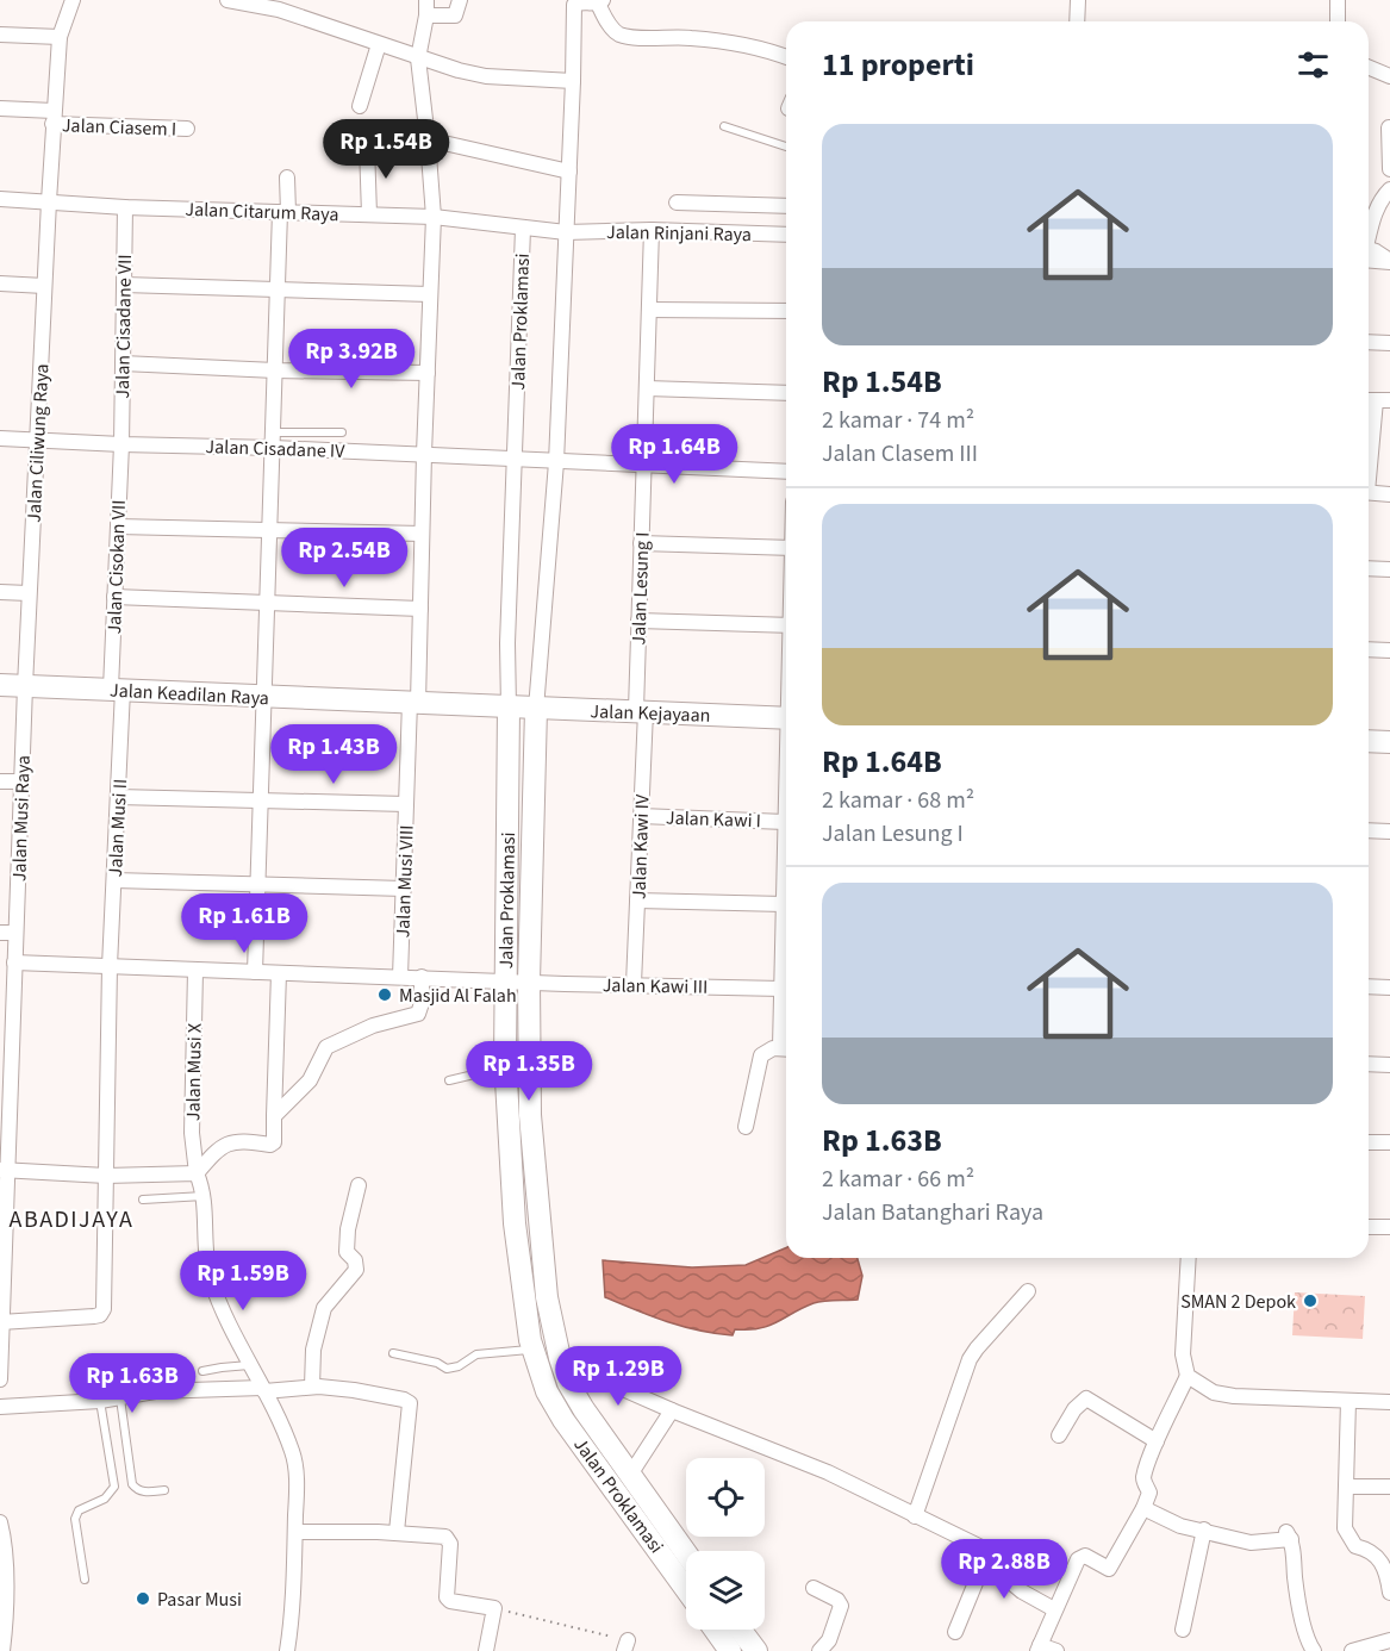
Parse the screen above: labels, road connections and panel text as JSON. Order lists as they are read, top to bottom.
{
  "streets": {
    "street": [
      "Jalan Ciasem I",
      "Jalan Citarum Raya",
      "Jalan Rinjani Raya",
      "Jalan Proklamasi",
      "Jalan Cisadane VII",
      "Jalan Ciliwung Raya",
      "Jalan Cisadane IV",
      "Jalan Cisokan VII",
      "Jalan Lesung I",
      "Jalan Keadilan Raya",
      "Jalan Kejayaan",
      "Jalan Musi Raya",
      "Jalan Kawi I",
      "Jalan Musi II",
      "Jalan Kawi IV",
      "Jalan Musi VIII",
      "Jalan Kawi III",
      "Jalan Musi X"
    ]
  },
  "crossings": [
    ["Jalan Ciasem I", "Jalan Ciliwung Raya"],
    ["Jalan Citarum Raya", "Jalan Rinjani Raya"],
    ["Jalan Citarum Raya", "Jalan Proklamasi"],
    ["Jalan Citarum Raya", "Jalan Cisadane VII"],
    ["Jalan Citarum Raya", "Jalan Ciliwung Raya"],
    ["Jalan Citarum Raya", "Jalan Musi VIII"],
    ["Jalan Rinjani Raya", "Jalan Proklamasi"],
    ["Jalan Rinjani Raya", "Jalan Lesung I"],
    ["Jalan Proklamasi", "Jalan Cisadane IV"],
    ["Jalan Proklamasi", "Jalan Keadilan Raya"],
    ["Jalan Proklamasi", "Jalan Kejayaan"],
    ["Jalan Proklamasi", "Jalan Kawi III"],
    ["Jalan Cisadane VII", "Jalan Cisadane IV"],
    ["Jalan Cisadane VII", "Jalan Cisokan VII"],
    ["Jalan Ciliwung Raya", "Jalan Cisadane IV"],
    ["Jalan Ciliwung Raya", "Jalan Keadilan Raya"],
    ["Jalan Ciliwung Raya", "Jalan Musi Raya"],
    ["Jalan Cisadane IV", "Jalan Cisokan VII"],
    ["Jalan Cisadane IV", "Jalan Lesung I"],
    ["Jalan Cisadane IV", "Jalan Musi VIII"],
    ["Jalan Cisokan VII", "Jalan Keadilan Raya"],
    ["Jalan Cisokan VII", "Jalan Musi II"],
    ["Jalan Lesung I", "Jalan Kejayaan"],
    ["Jalan Lesung I", "Jalan Kawi IV"],
    ["Jalan Keadilan Raya", "Jalan Kejayaan"],
    ["Jalan Keadilan Raya", "Jalan Musi Raya"],
    ["Jalan Keadilan Raya", "Jalan Musi II"],
    ["Jalan Keadilan Raya", "Jalan Musi VIII"],
    ["Jalan Kejayaan", "Jalan Kawi IV"],
    ["Jalan Musi Raya", "Jalan Musi II"],
    ["Jalan Musi Raya", "Jalan Kawi III"],
    ["Jalan Kawi I", "Jalan Kawi IV"],
    ["Jalan Musi II", "Jalan Kawi III"],
    ["Jalan Kawi IV", "Jalan Kawi III"],
    ["Jalan Musi VIII", "Jalan Kawi III"],
    ["Jalan Kawi III", "Jalan Musi X"]
  ],
  "districts": ["ABADIJAYA"],
  "places": ["Masjid Al Falah", "SMAN 2 Depok", "Pasar Musi"],
  "page": {
    "heading": "11 properti",
    "list": [
      {
        "name": "Rp 1.54B",
        "note": "2 kamar · 74 m² · Jalan Clasem III"
      },
      {
        "name": "Rp 1.64B",
        "note": "2 kamar · 68 m² · Jalan Lesung I"
      },
      {
        "name": "Rp 1.63B",
        "note": "2 kamar · 66 m² · Jalan Batanghari Raya"
      }
    ],
    "price": [
      "Rp 1.54B",
      "Rp 3.92B",
      "Rp 1.64B",
      "Rp 2.54B",
      "Rp 1.43B",
      "Rp 1.61B",
      "Rp 1.35B",
      "Rp 1.59B",
      "Rp 1.29B",
      "Rp 1.63B",
      "Rp 2.88B"
    ]
  }
}
